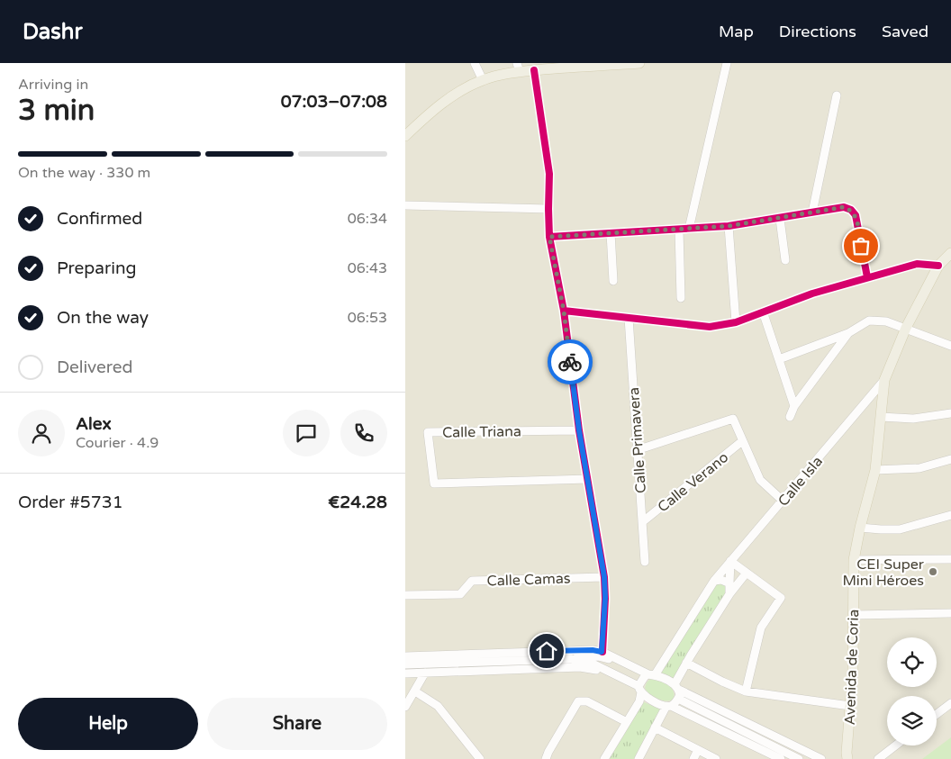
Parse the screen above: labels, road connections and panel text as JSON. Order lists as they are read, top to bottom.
{
  "streets": {
    "main road": ["Avenida de Coria"],
    "street": [
      "Calle Triana",
      "Calle Primavera",
      "Calle Isla",
      "Calle Verano",
      "Calle Camas"
    ]
  },
  "crossings": [
    ["Calle Primavera", "Calle Verano"],
    ["Calle Isla", "Avenida de Coria"]
  ],
  "places": ["CEI Super Mini Héroes"],
  "page": {
    "header": "Dashr",
    "nav": ["Map", "Directions", "Saved"],
    "heading": ["3 min", "Arriving in", "07:03–07:08"],
    "panel": [
      "Alex",
      "Courier · 4.9",
      "Order #5731",
      "€24.28"
    ],
    "bar": "On the way · 330 m",
    "list": [
      ["Confirmed", "06:34"],
      ["Preparing", "06:43"],
      ["On the way", "06:53"],
      "Delivered"
    ],
    "buttons": ["Help", "Share"]
  }
}
